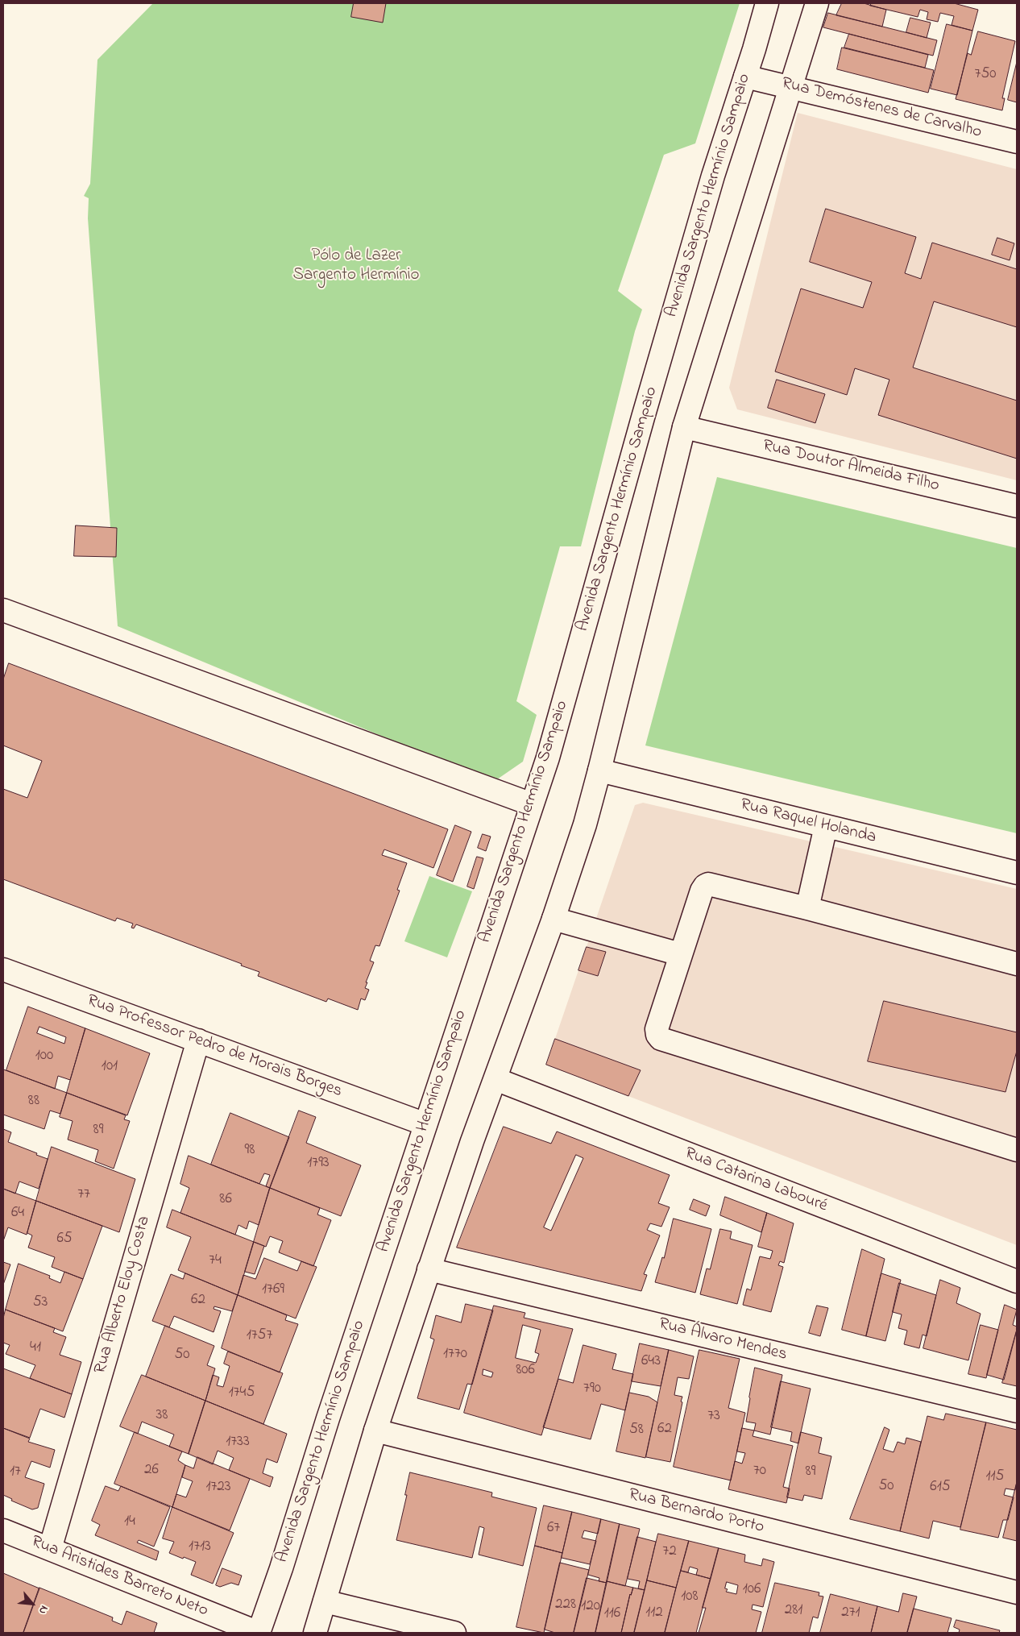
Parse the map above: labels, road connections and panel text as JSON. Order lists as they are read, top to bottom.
{
  "streets": {
    "street": [
      "Rua Demóstenes de Carvalho",
      "Avenida Sargento Hermínio Sampaio",
      "Rua Doutor Almeida Filho",
      "Rua Raquel Holanda",
      "Rua Professor Pedro de Morais Borges",
      "Rua Catarina Labouré",
      "Rua Alberto Eloy Costa",
      "Rua Álvaro Mendes",
      "Rua Bernardo Porto",
      "Rua Aristides Barreto Neto"
    ]
  },
  "crossings": [
    ["Rua Demóstenes de Carvalho", "Avenida Sargento Hermínio Sampaio"],
    ["Avenida Sargento Hermínio Sampaio", "Rua Professor Pedro de Morais Borges"],
    ["Avenida Sargento Hermínio Sampaio", "Rua Aristides Barreto Neto"],
    ["Rua Professor Pedro de Morais Borges", "Rua Alberto Eloy Costa"],
    ["Rua Alberto Eloy Costa", "Rua Aristides Barreto Neto"]
  ],
  "parks": ["Pólo de Lazer Sargento Hermínio"],
  "house_numbers": [
    "750",
    "100",
    "101",
    "88",
    "89",
    "98",
    "1793",
    "77",
    "86",
    "64",
    "65",
    "74",
    "1769",
    "62",
    "53",
    "1757",
    "41",
    "1770",
    "50",
    "643",
    "806",
    "790",
    "1745",
    "38",
    "73",
    "62",
    "58",
    "1733",
    "26",
    "70",
    "17",
    "89",
    "115",
    "50",
    "1723",
    "615",
    "14",
    "67",
    "1713",
    "72",
    "106",
    "108",
    "228",
    "120",
    "281",
    "112",
    "271",
    "116"
  ],
  "north": "bottom right"
}
